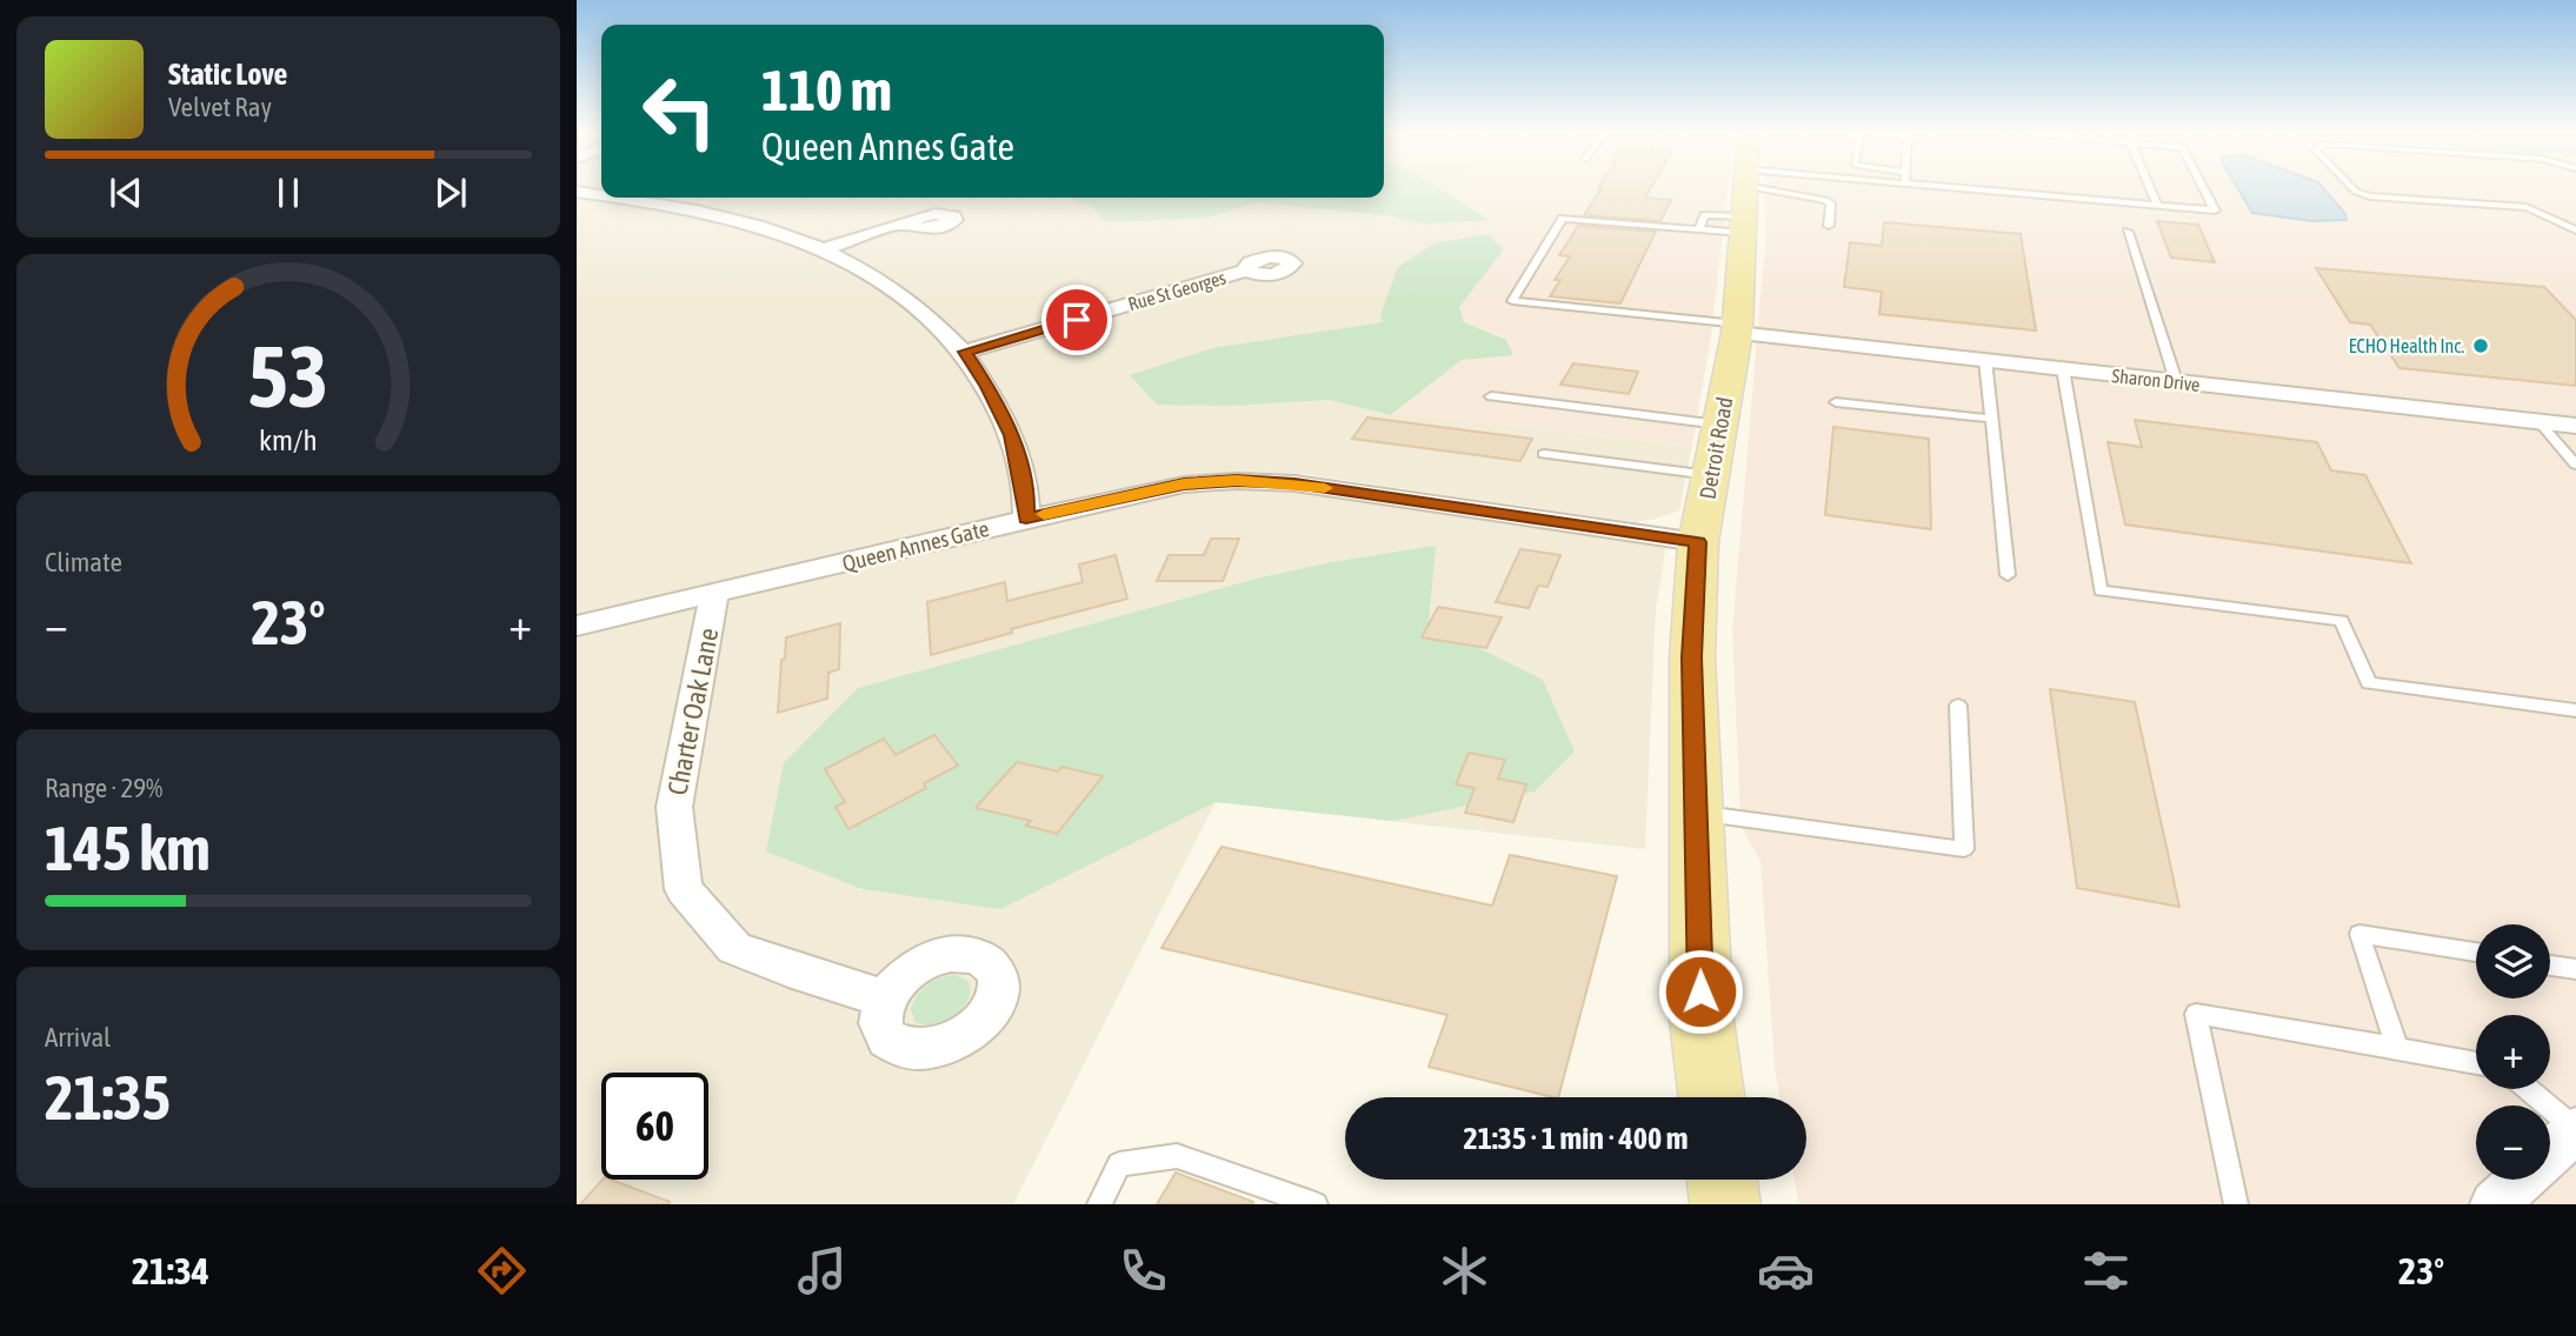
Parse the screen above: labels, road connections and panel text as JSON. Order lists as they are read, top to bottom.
{
  "streets": {
    "main road": ["Detroit Road"],
    "street": [
      "Rue St Georges",
      "Sharon Drive",
      "Queen Annes Gate",
      "Charter Oak Lane"
    ]
  },
  "crossings": [
    ["Sharon Drive", "Detroit Road"],
    ["Detroit Road", "Queen Annes Gate"],
    ["Queen Annes Gate", "Charter Oak Lane"]
  ],
  "places": ["ECHO Health Inc."],
  "page": {
    "turn": ["110 m", "Queen Annes Gate"],
    "song": ["Static Love", "Velvet Ray"],
    "tile": [
      "Climate",
      ["Range · 29%", "145 km"],
      ["Arrival", "21:35"]
    ],
    "heat": ["−", "23°", "+"],
    "map_buttons": ["+", "−"],
    "limit": "60",
    "trip": "21:35 · 1 min · 400 m",
    "tabs": ["21:34", "23°"],
    "gauge": ["53", "km/h"]
  }
}
